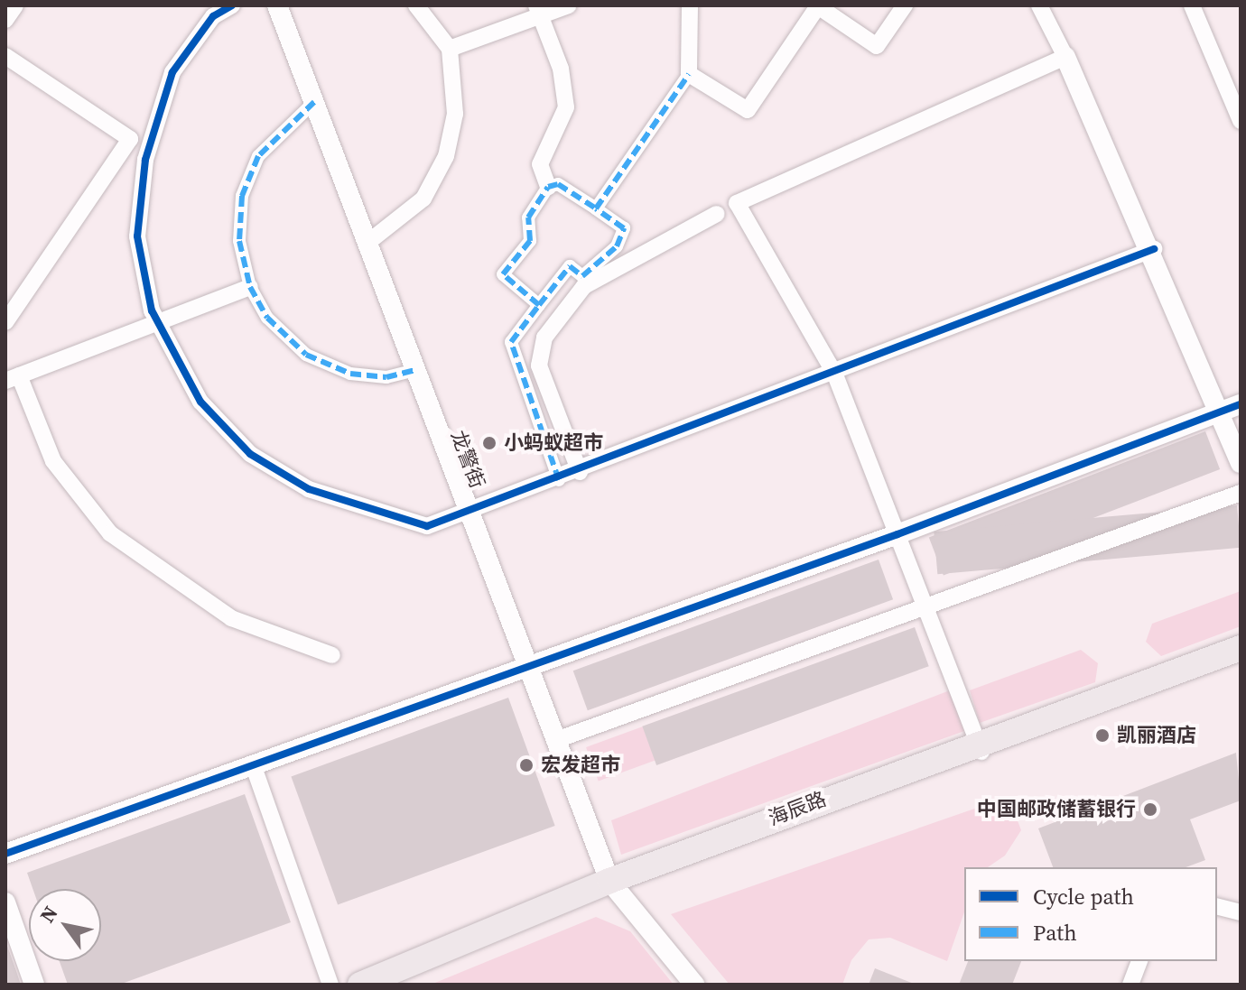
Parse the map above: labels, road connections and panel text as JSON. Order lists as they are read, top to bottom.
{
  "streets": {
    "main road": ["海辰路"],
    "street": ["龙警街"]
  },
  "crossings": [
    ["龙警街", "海辰路"]
  ],
  "places": [
    "小蚂蚁超市",
    "凯丽酒店",
    "宏发超市",
    "中国邮政储蓄银行"
  ],
  "legend": ["Cycle path", "Path"],
  "north": "top left"
}
